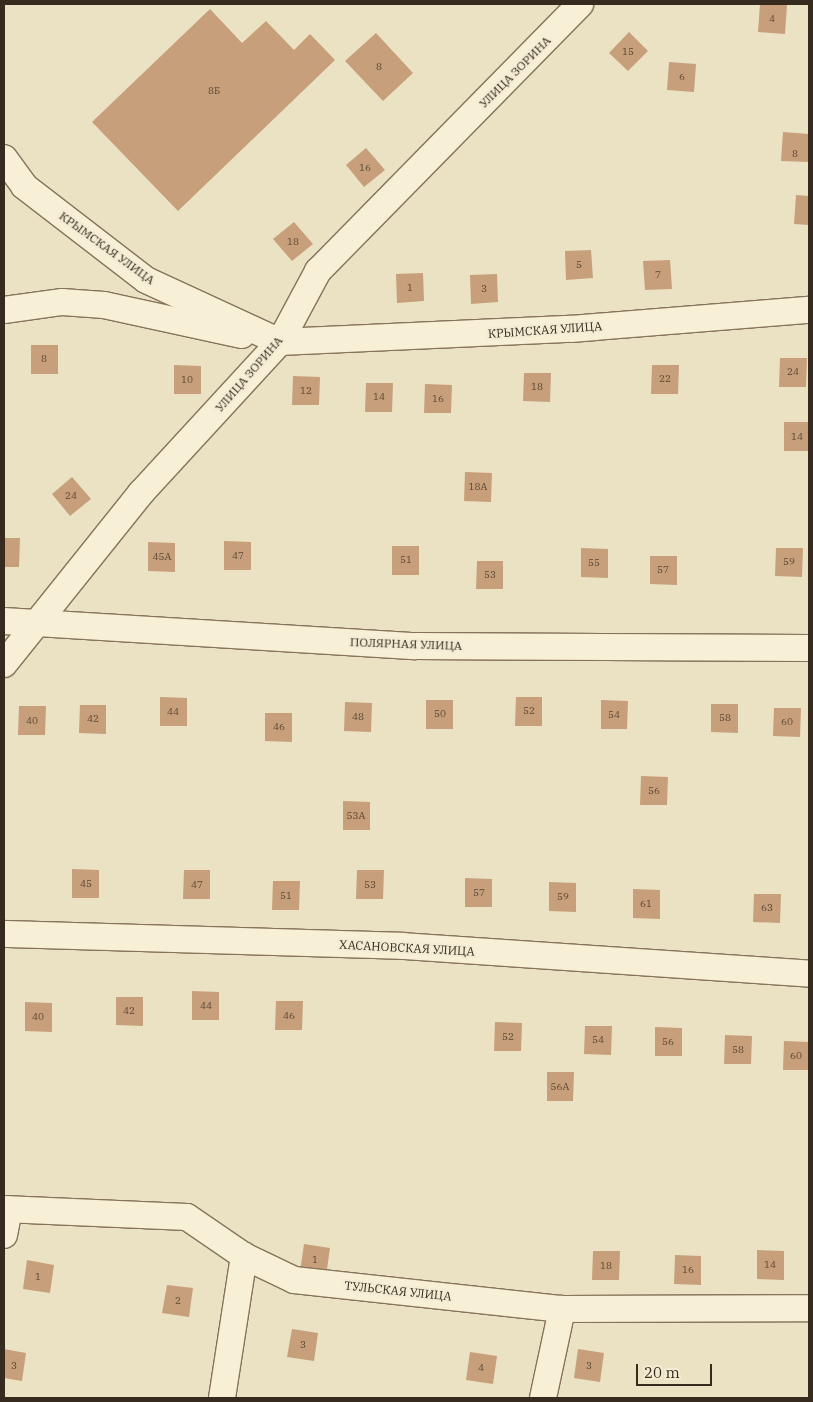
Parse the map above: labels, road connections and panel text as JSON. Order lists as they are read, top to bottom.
{
  "streets": {
    "street": [
      "УЛИЦА ЗОРИНА",
      "КРЫМСКАЯ УЛИЦА",
      "ПОЛЯРНАЯ УЛИЦА",
      "ХАСАНОВСКАЯ УЛИЦА",
      "ТУЛЬСКАЯ УЛИЦА"
    ]
  },
  "crossings": [
    ["УЛИЦА ЗОРИНА", "КРЫМСКАЯ УЛИЦА"],
    ["УЛИЦА ЗОРИНА", "ПОЛЯРНАЯ УЛИЦА"]
  ],
  "house_numbers": [
    "4",
    "15",
    "8",
    "6",
    "8Б",
    "8",
    "16",
    "18",
    "5",
    "7",
    "1",
    "3",
    "8",
    "24",
    "22",
    "10",
    "18",
    "12",
    "14",
    "16",
    "14",
    "18А",
    "24",
    "47",
    "45А",
    "51",
    "59",
    "55",
    "57",
    "53",
    "52",
    "44",
    "50",
    "54",
    "48",
    "58",
    "42",
    "40",
    "60",
    "46",
    "56",
    "53А",
    "45",
    "47",
    "53",
    "57",
    "51",
    "59",
    "61",
    "63",
    "44",
    "42",
    "46",
    "40",
    "52",
    "54",
    "56",
    "58",
    "60",
    "56А",
    "1",
    "14",
    "18",
    "16",
    "1",
    "2",
    "3",
    "3",
    "3",
    "4"
  ],
  "scale_bar": "20 m"
}
